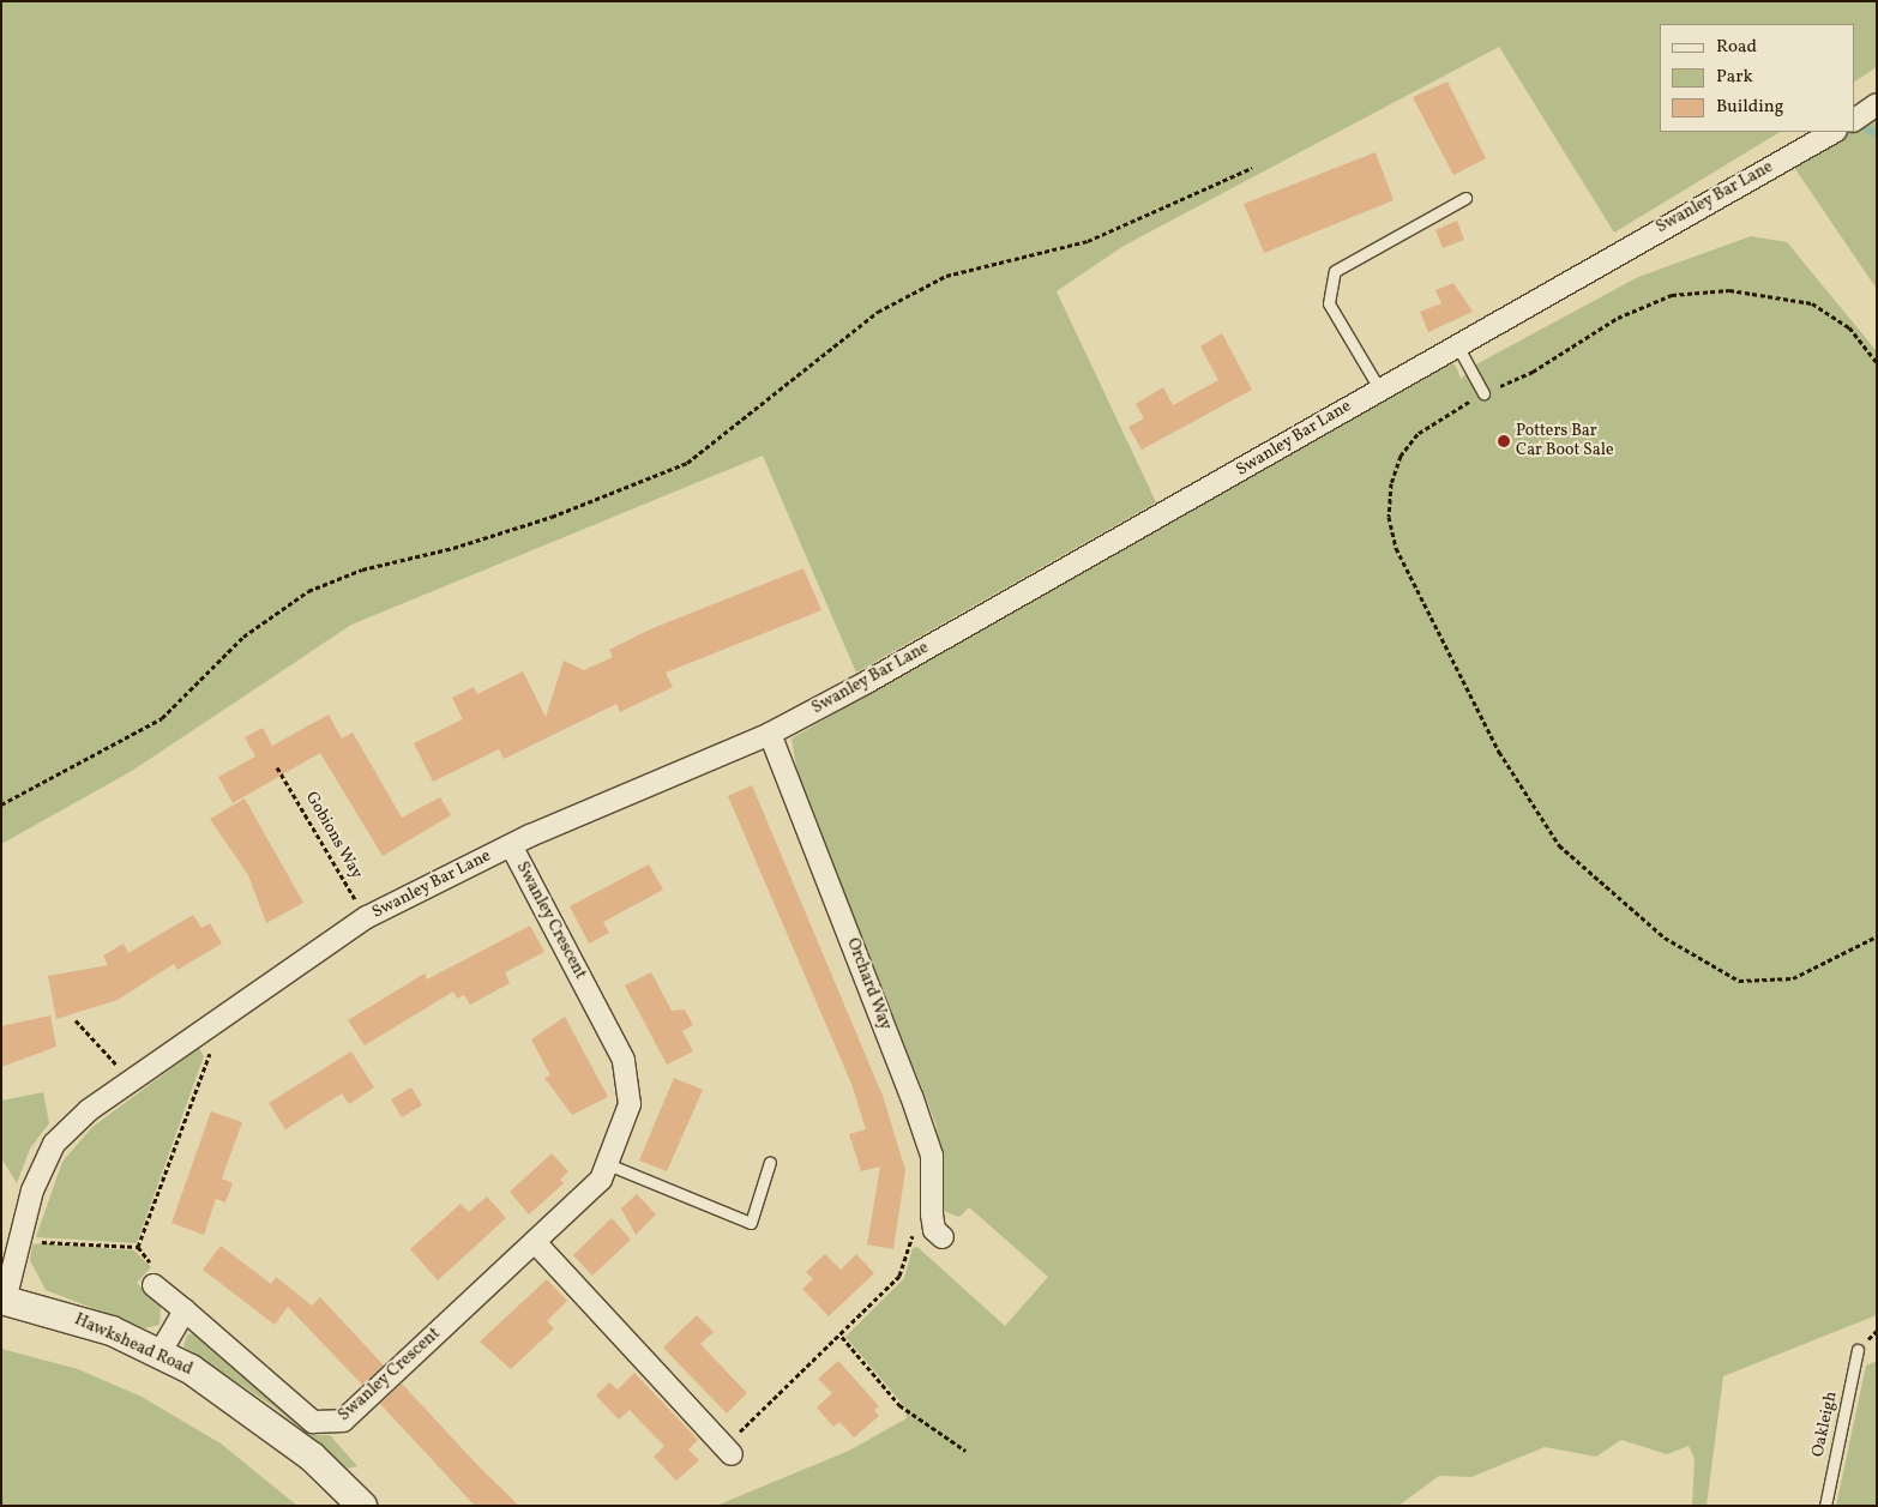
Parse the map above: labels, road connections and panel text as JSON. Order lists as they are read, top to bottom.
{
  "streets": {
    "street": [
      "Swanley Bar Lane",
      "Swanley Crescent",
      "Orchard Way",
      "Hawkshead Road"
    ],
    "lane": ["Oakleigh"],
    "path": ["Gobions Way"]
  },
  "crossings": [
    ["Swanley Bar Lane", "Gobions Way"],
    ["Swanley Bar Lane", "Swanley Crescent"],
    ["Swanley Bar Lane", "Orchard Way"],
    ["Swanley Bar Lane", "Hawkshead Road"]
  ],
  "places": ["Potters Bar Car Boot Sale"],
  "legend": ["Road", "Park", "Building"]
}
